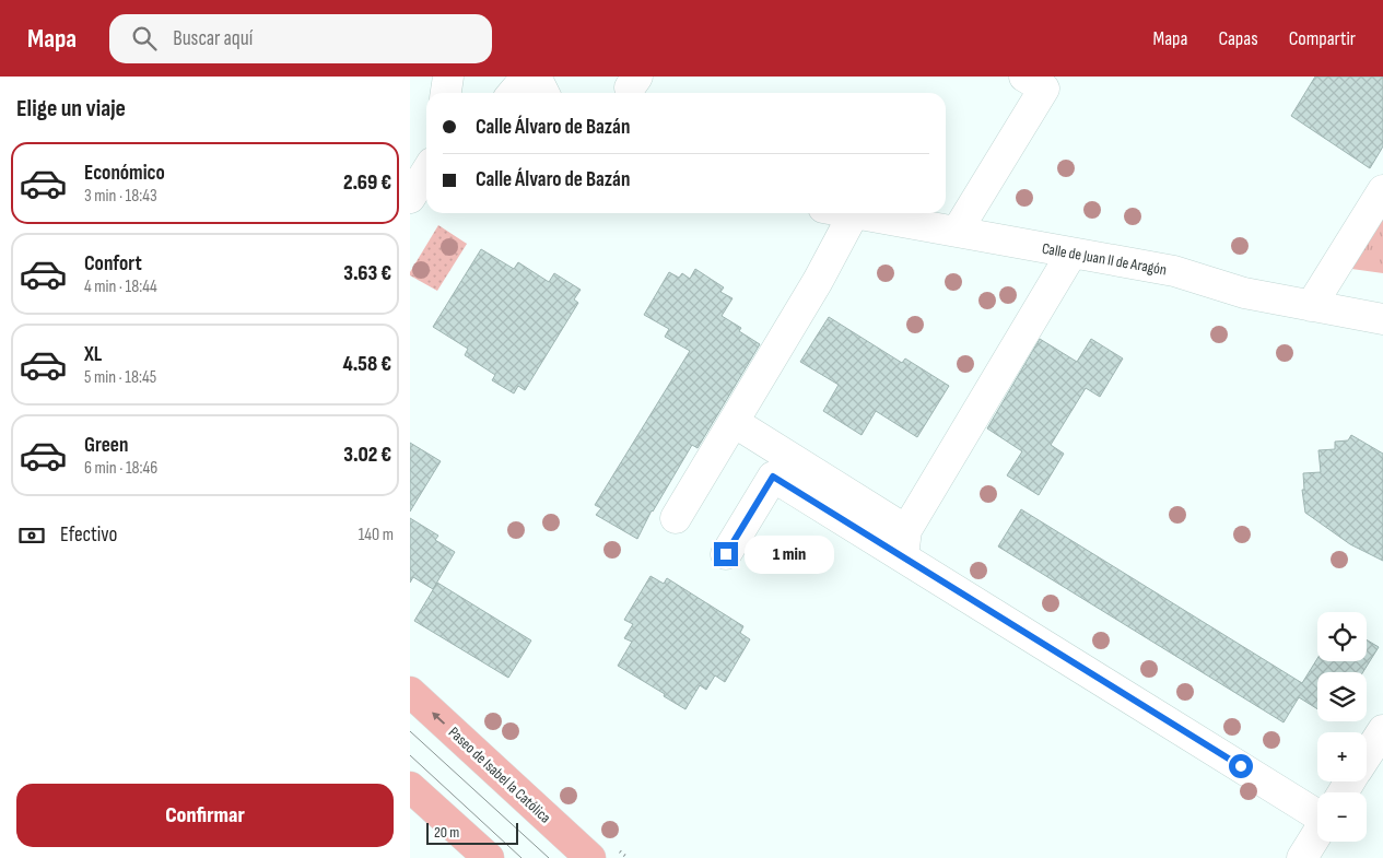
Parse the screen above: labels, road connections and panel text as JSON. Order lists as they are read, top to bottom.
{
  "streets": {
    "main road": ["Paseo de Isabel la Católica"],
    "street": ["Calle de Juan II de Aragón"]
  },
  "scale_bar": "20 m",
  "page": {
    "header": "Mapa",
    "search": "Buscar aquí",
    "nav": ["Mapa", "Capas", "Compartir"],
    "heading": "Elige un viaje",
    "banner": ["Calle Álvaro de Bazán", "Calle Álvaro de Bazán"],
    "list": [
      {
        "name": "Económico",
        "note": "3 min · 18:43",
        "value": "2.69 €"
      },
      {
        "name": "Confort",
        "note": "4 min · 18:44",
        "value": "3.63 €"
      },
      {
        "name": "XL",
        "note": "5 min · 18:45",
        "value": "4.58 €"
      },
      {
        "name": "Green",
        "note": "6 min · 18:46",
        "value": "3.02 €"
      }
    ],
    "pay": ["Efectivo", "140 m"],
    "bubble": "1 min",
    "map_buttons": ["+", "−"],
    "buttons": "Confirmar",
    "scale": "20 m"
  }
}
